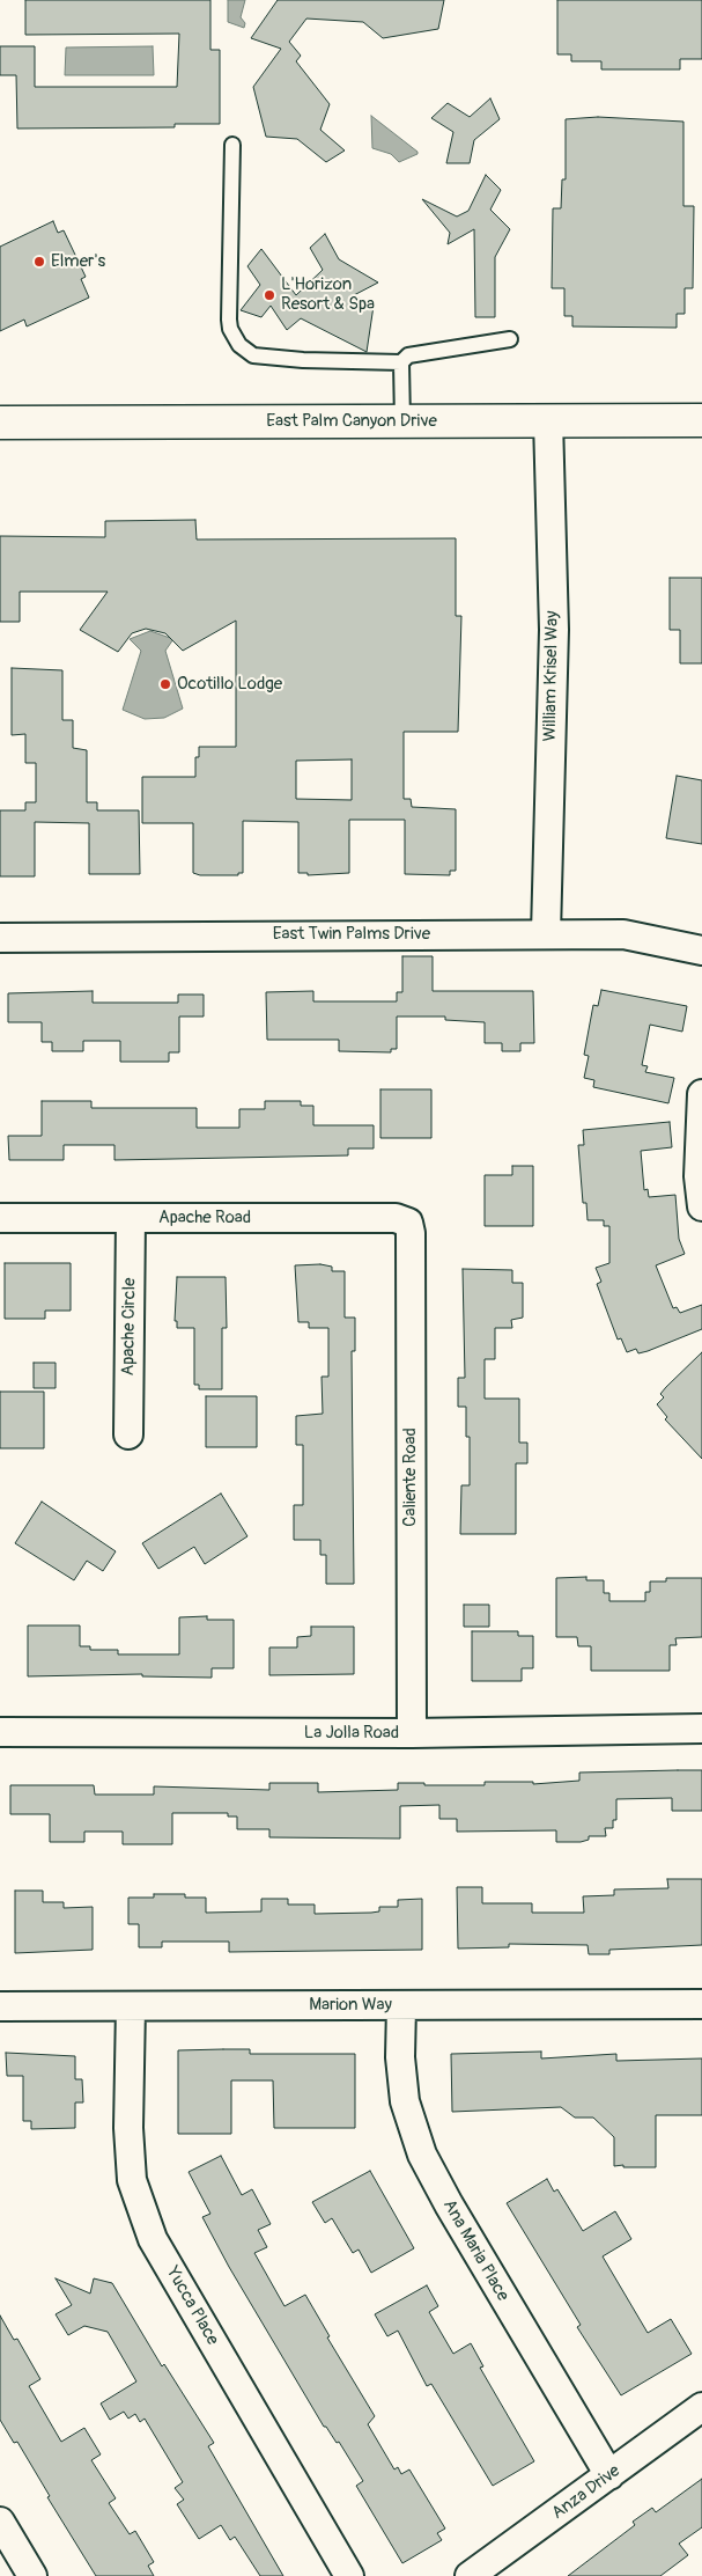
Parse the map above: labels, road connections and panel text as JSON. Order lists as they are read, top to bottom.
{
  "streets": {
    "main road": ["East Palm Canyon Drive"],
    "street": [
      "William Krisel Way",
      "East Twin Palms Drive",
      "Apache Road",
      "Apache Circle",
      "Caliente Road",
      "La Jolla Road",
      "Marion Way",
      "Ana Maria Place",
      "Yucca Place",
      "Anza Drive"
    ]
  },
  "crossings": [
    ["East Palm Canyon Drive", "William Krisel Way"],
    ["William Krisel Way", "East Twin Palms Drive"],
    ["Apache Road", "Apache Circle"],
    ["Apache Road", "Caliente Road"],
    ["Caliente Road", "La Jolla Road"],
    ["Marion Way", "Ana Maria Place"],
    ["Marion Way", "Yucca Place"],
    ["Ana Maria Place", "Anza Drive"]
  ],
  "places": ["Elmer's", "L'Horizon Resort & Spa", "Ocotillo Lodge"]
}
